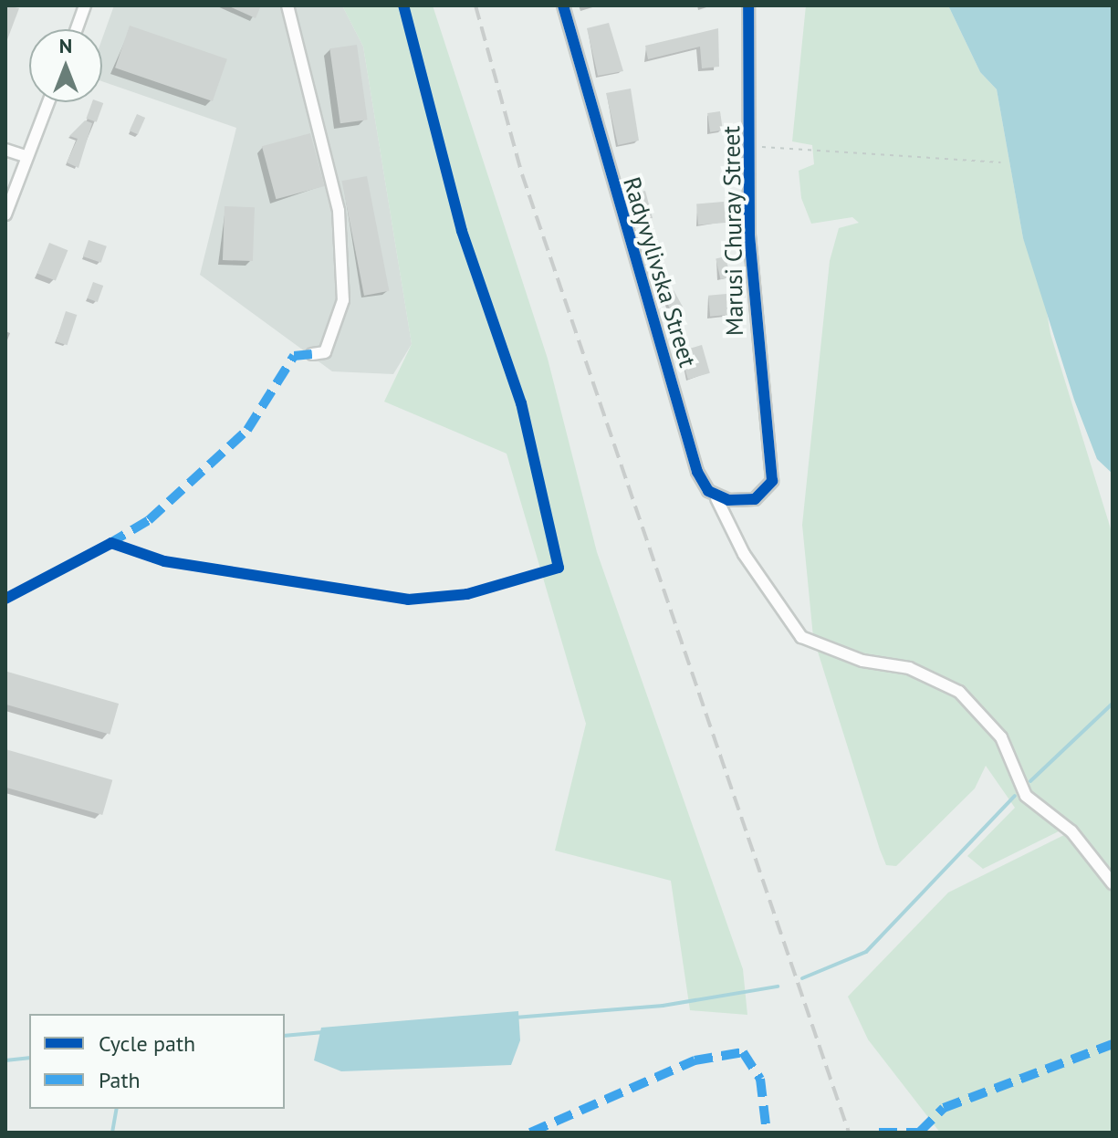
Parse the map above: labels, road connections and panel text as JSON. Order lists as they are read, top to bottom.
{
  "streets": {
    "street": ["Marusi Churay Street", "Radyvylivska Street"]
  },
  "crossings": [
    ["Marusi Churay Street", "Radyvylivska Street"]
  ],
  "legend": ["Cycle path", "Path"],
  "north": "top"
}
